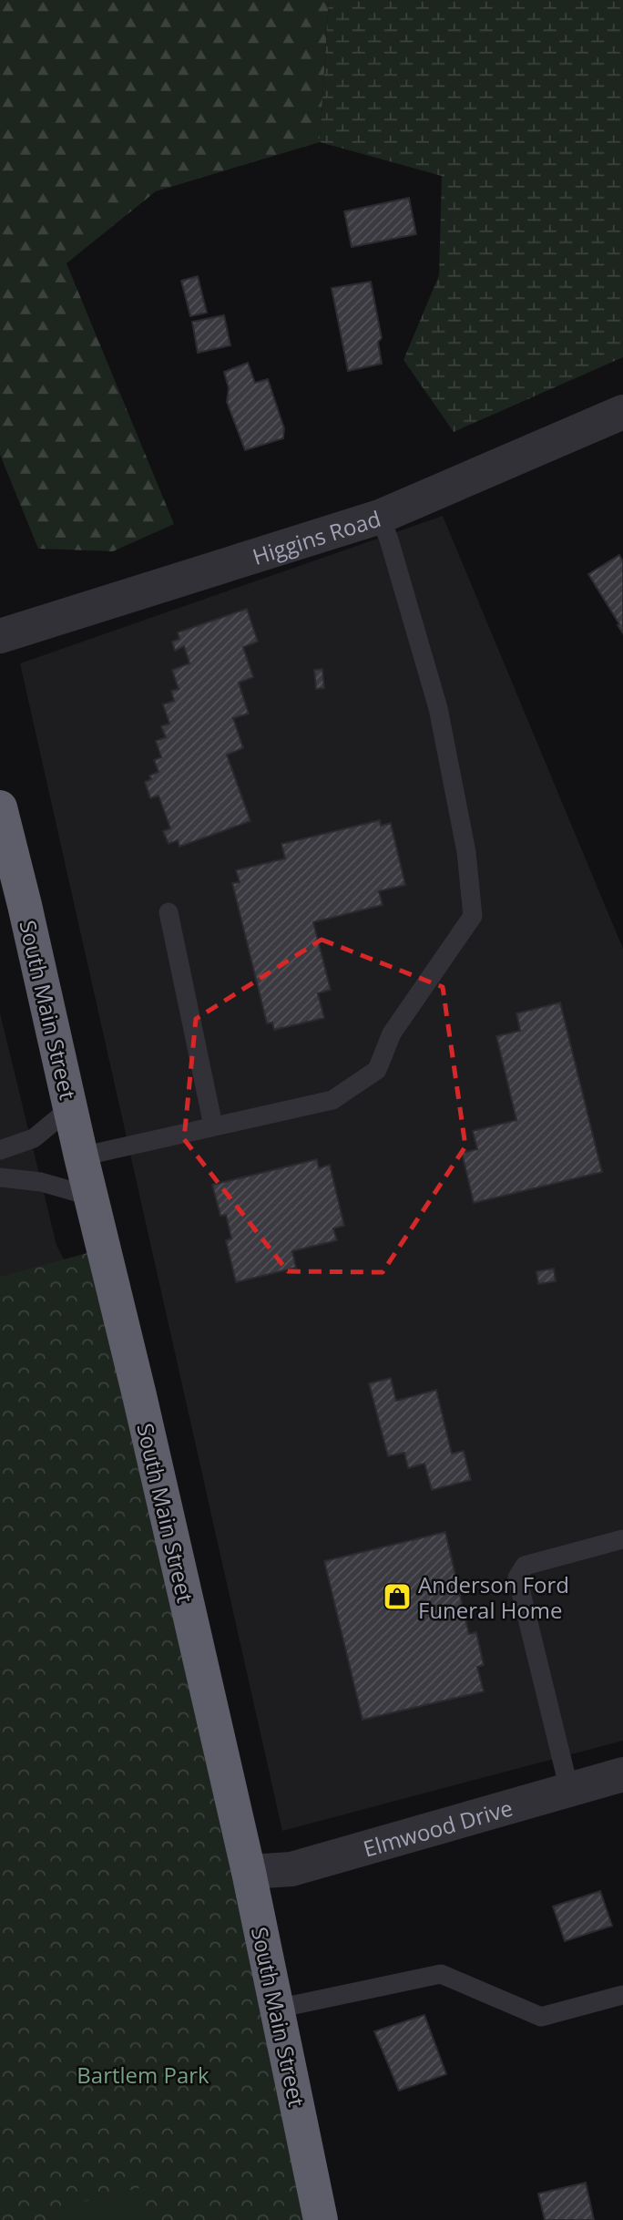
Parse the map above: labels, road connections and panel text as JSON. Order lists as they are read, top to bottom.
{
  "streets": {
    "highway": ["South Main Street"],
    "street": ["Higgins Road", "Elmwood Drive"]
  },
  "crossings": [
    ["South Main Street", "Elmwood Drive"]
  ],
  "parks": ["Bartlem Park"],
  "places": {
    "shop": ["Anderson Ford Funeral Home"]
  }
}
